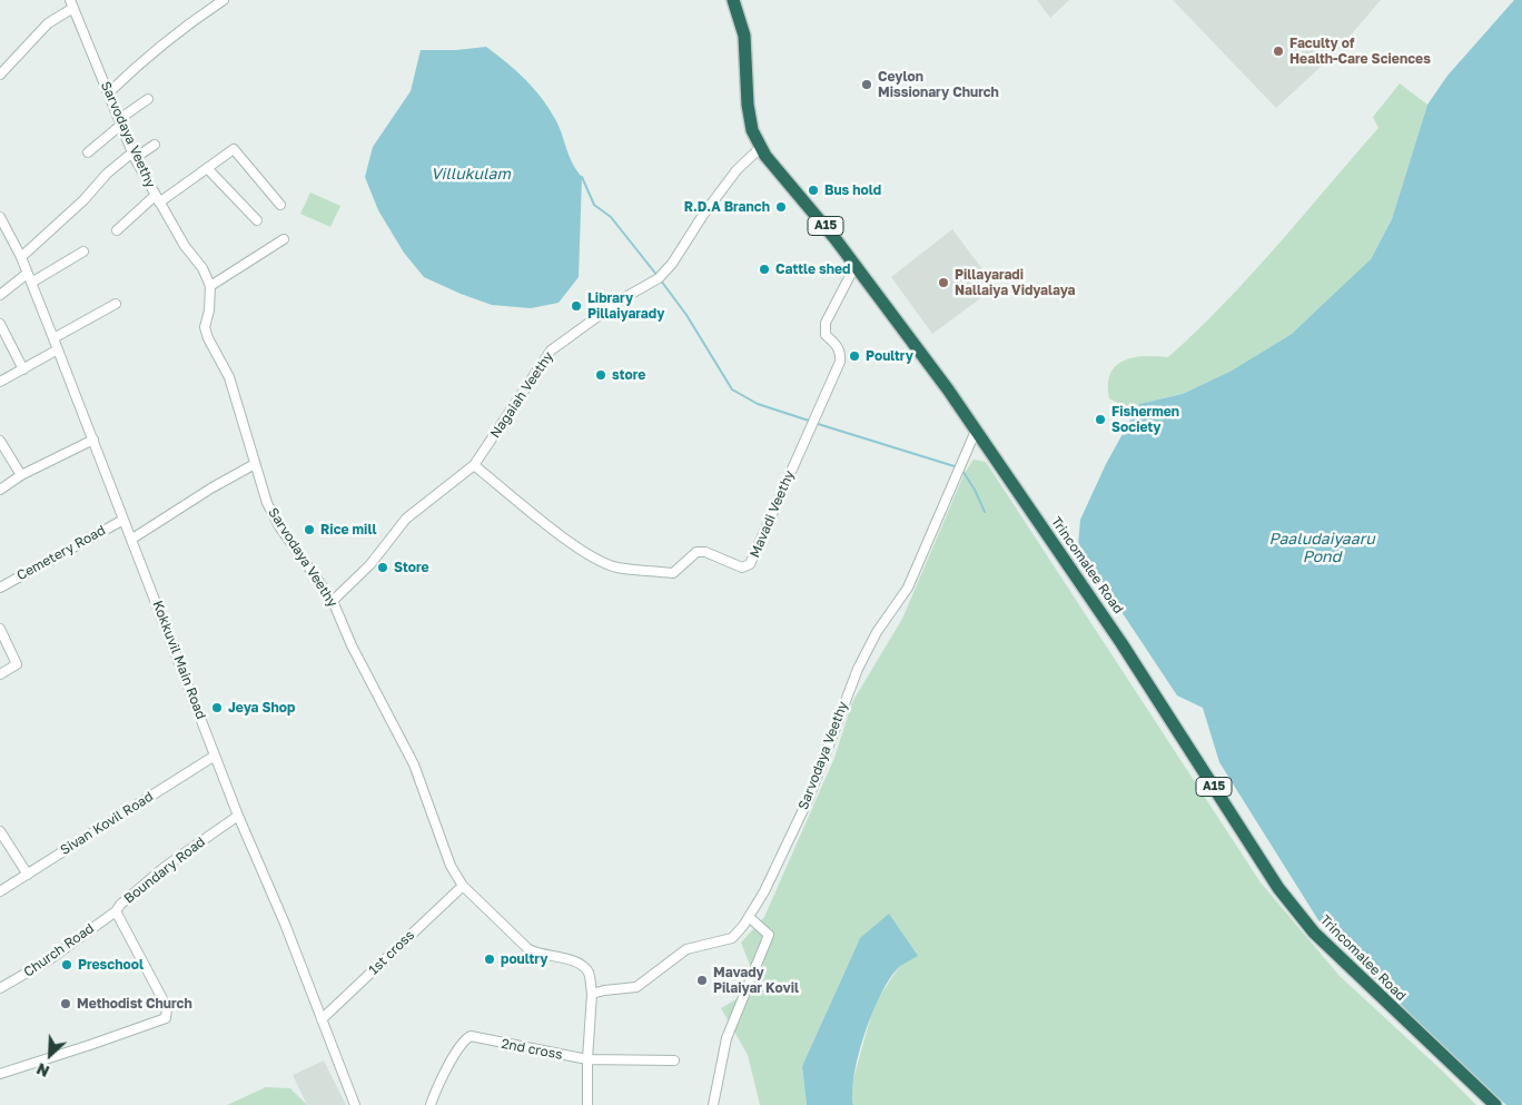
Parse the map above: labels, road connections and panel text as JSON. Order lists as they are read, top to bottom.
{
  "streets": {
    "highway": ["A15", "Trincomalee Road"],
    "street": [
      "Sarvodaya Veethy",
      "Nagaiah Veethy",
      "Mavadi Veethy",
      "Cemetery Road",
      "Kokkuvil Main Road",
      "Sivan Kovil Road",
      "Boundary Road",
      "Church Road",
      "1st cross",
      "2nd cross"
    ]
  },
  "crossings": [
    ["Sarvodaya Veethy", "Nagaiah Veethy"],
    ["Sarvodaya Veethy", "Trincomalee Road"],
    ["Sarvodaya Veethy", "1st cross"],
    ["Sarvodaya Veethy", "2nd cross"],
    ["Nagaiah Veethy", "Mavadi Veethy"],
    ["Nagaiah Veethy", "Trincomalee Road"],
    ["Mavadi Veethy", "Trincomalee Road"],
    ["Cemetery Road", "Kokkuvil Main Road"],
    ["Kokkuvil Main Road", "Sivan Kovil Road"],
    ["Kokkuvil Main Road", "Boundary Road"],
    ["Kokkuvil Main Road", "1st cross"],
    ["Boundary Road", "Church Road"]
  ],
  "water": ["Villukulam", "Paaludaiyaaru Pond"],
  "places": [
    "Faculty of Health-Care Sciences",
    "Ceylon Missionary Church",
    "Bus hold",
    "R.D.A Branch",
    "Cattle shed",
    "Pillayaradi Nallaiya Vidyalaya",
    "Library Pillaiyarady",
    "Poultry",
    "store",
    "Fishermen Society",
    "Rice mill",
    "Store",
    "Jeya Shop",
    "poultry",
    "Preschool",
    "Mavady Pilaiyar Kovil",
    "Methodist Church"
  ],
  "north": "bottom left"
}
